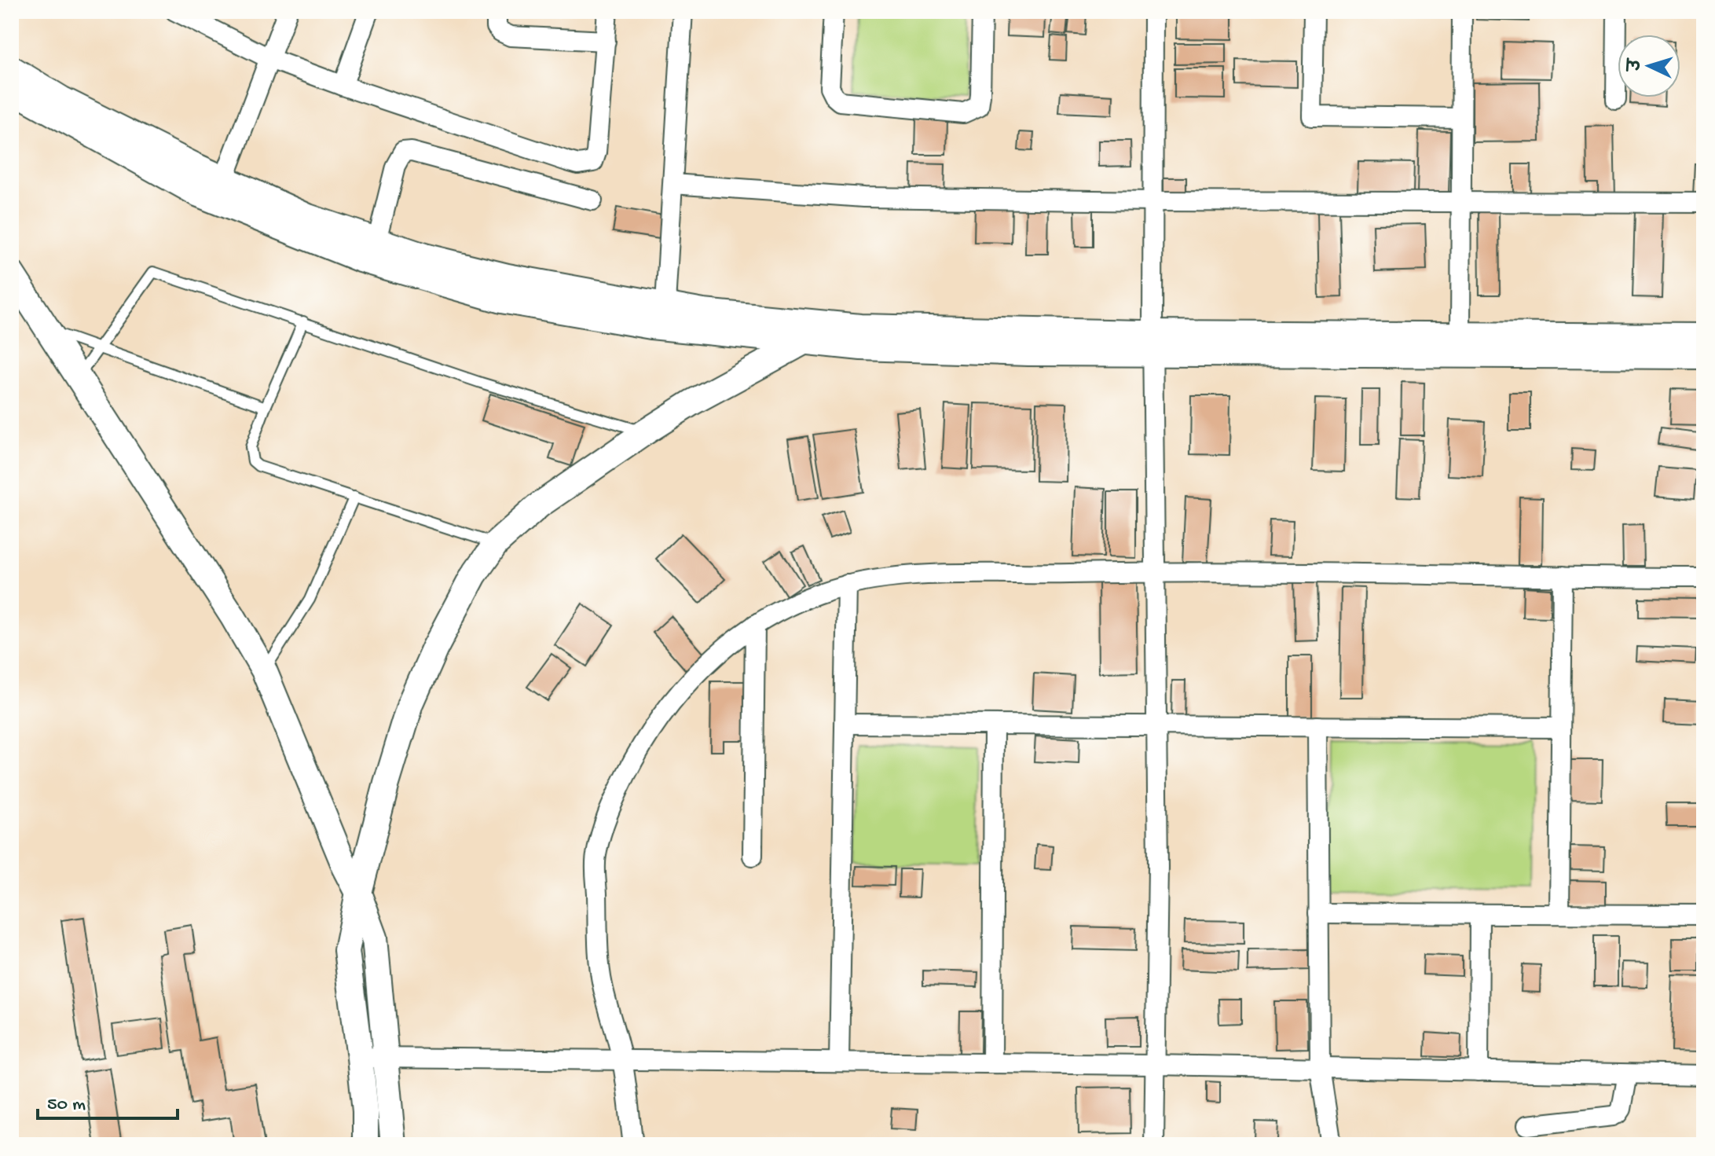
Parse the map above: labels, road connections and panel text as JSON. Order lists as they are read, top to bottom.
{
  "scale_bar": "50 m",
  "north": "left"
}
